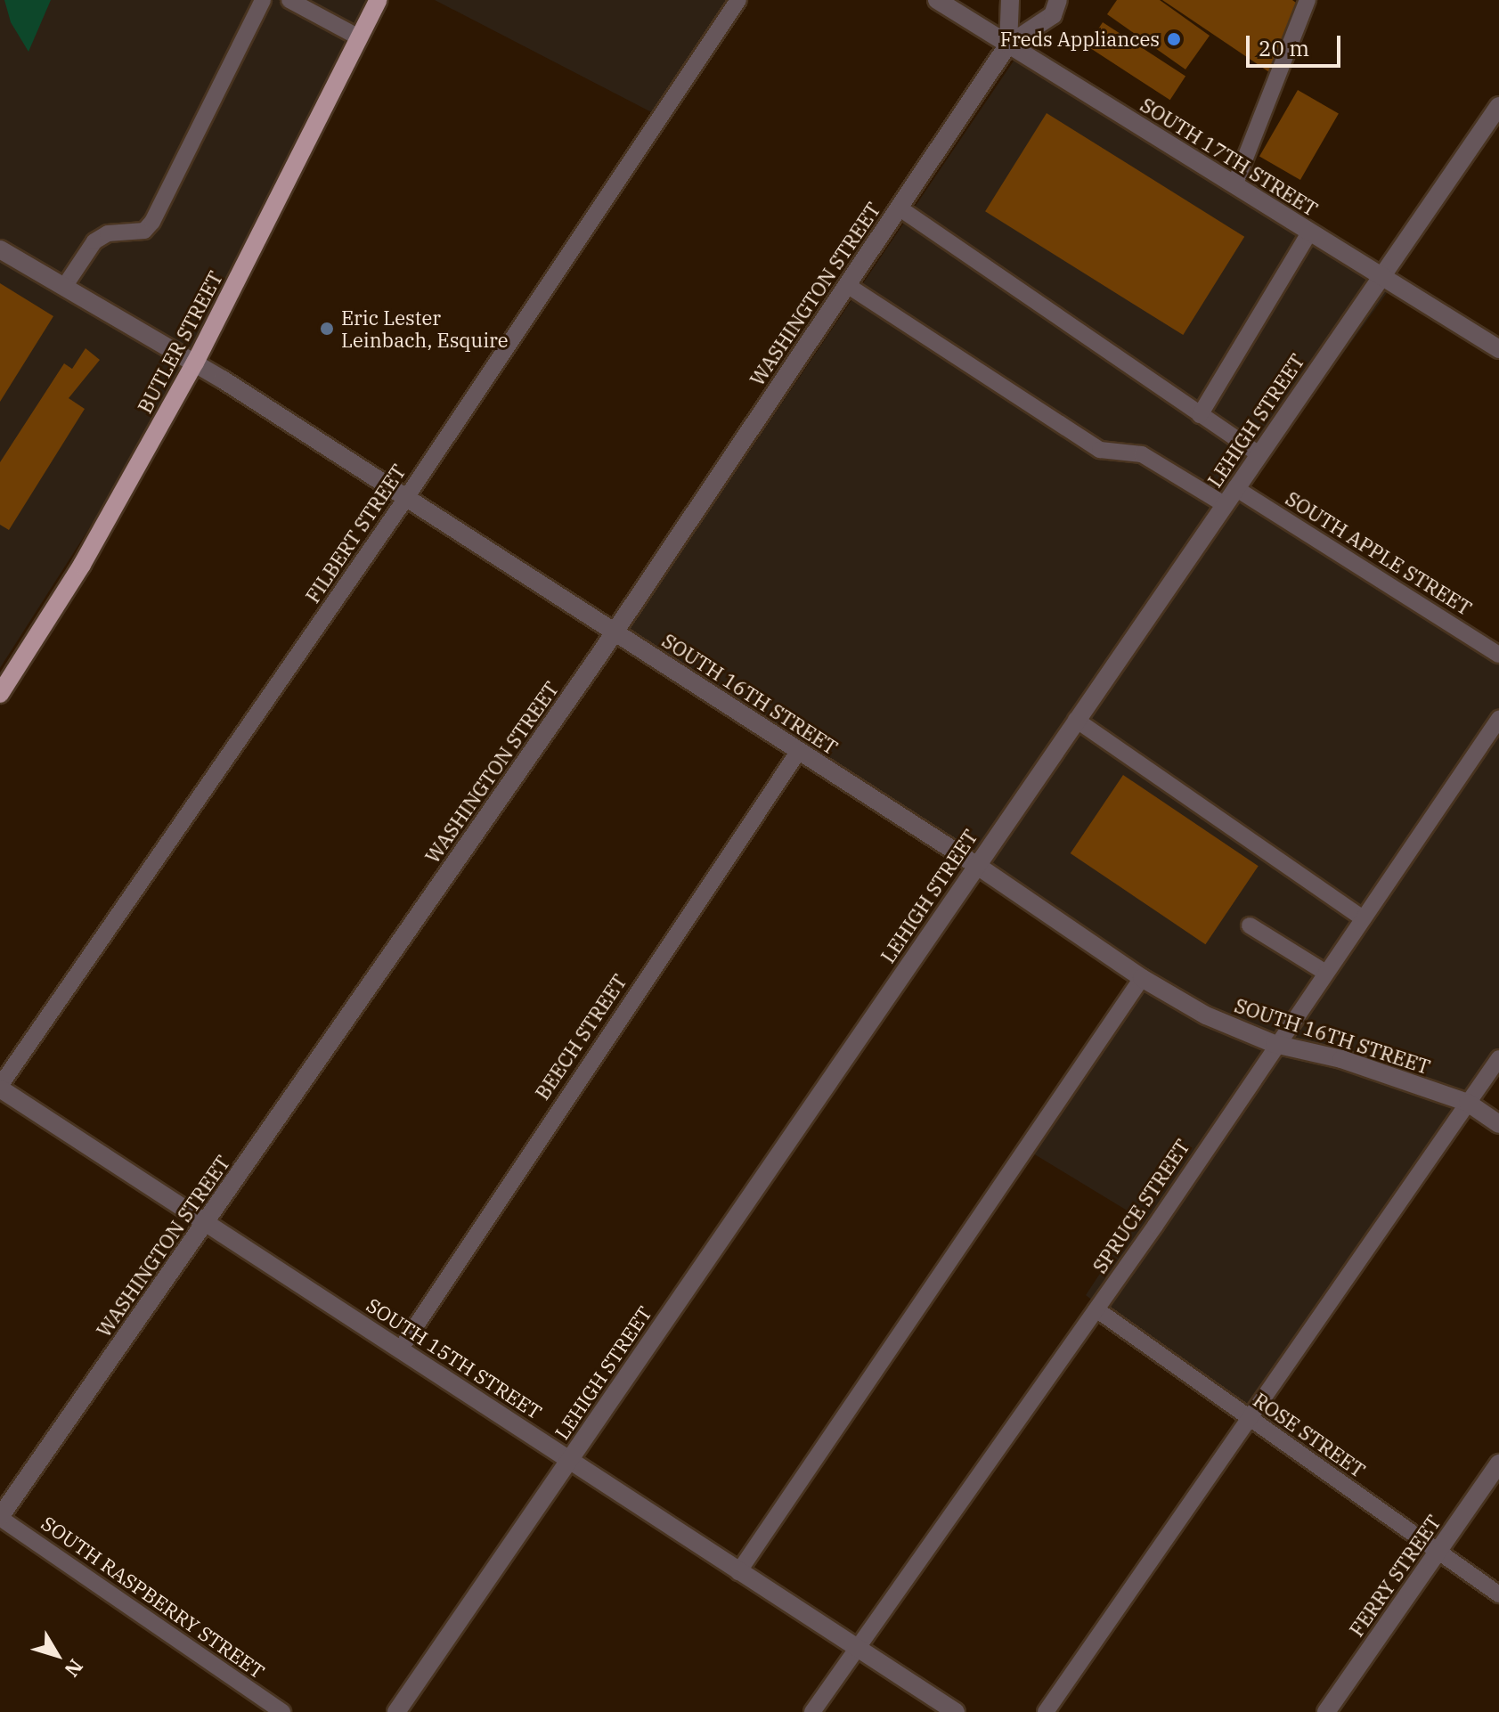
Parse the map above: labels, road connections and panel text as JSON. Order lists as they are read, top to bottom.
{
  "streets": {
    "main road": ["BUTLER STREET"],
    "street": [
      "SOUTH 17TH STREET",
      "WASHINGTON STREET",
      "LEHIGH STREET",
      "SOUTH 16TH STREET",
      "SOUTH 15TH STREET",
      "FERRY STREET"
    ],
    "lane": [
      "FILBERT STREET",
      "SOUTH APPLE STREET",
      "BEECH STREET",
      "SPRUCE STREET",
      "ROSE STREET",
      "SOUTH RASPBERRY STREET"
    ]
  },
  "crossings": [
    ["SOUTH 17TH STREET", "WASHINGTON STREET"],
    ["SOUTH 17TH STREET", "LEHIGH STREET"],
    ["WASHINGTON STREET", "SOUTH 16TH STREET"],
    ["WASHINGTON STREET", "SOUTH 15TH STREET"],
    ["WASHINGTON STREET", "SOUTH RASPBERRY STREET"],
    ["BUTLER STREET", "SOUTH 16TH STREET"],
    ["LEHIGH STREET", "SOUTH APPLE STREET"],
    ["LEHIGH STREET", "SOUTH 16TH STREET"],
    ["LEHIGH STREET", "SOUTH 15TH STREET"],
    ["FILBERT STREET", "SOUTH 16TH STREET"],
    ["FILBERT STREET", "SOUTH 15TH STREET"],
    ["SOUTH 16TH STREET", "BEECH STREET"],
    ["SOUTH 16TH STREET", "SPRUCE STREET"],
    ["BEECH STREET", "SOUTH 15TH STREET"],
    ["SPRUCE STREET", "SOUTH 15TH STREET"],
    ["SPRUCE STREET", "ROSE STREET"],
    ["ROSE STREET", "FERRY STREET"]
  ],
  "places": ["Freds Appliances", "Eric Lester Leinbach, Esquire"],
  "scale_bar": "20 m",
  "north": "bottom right"
}
